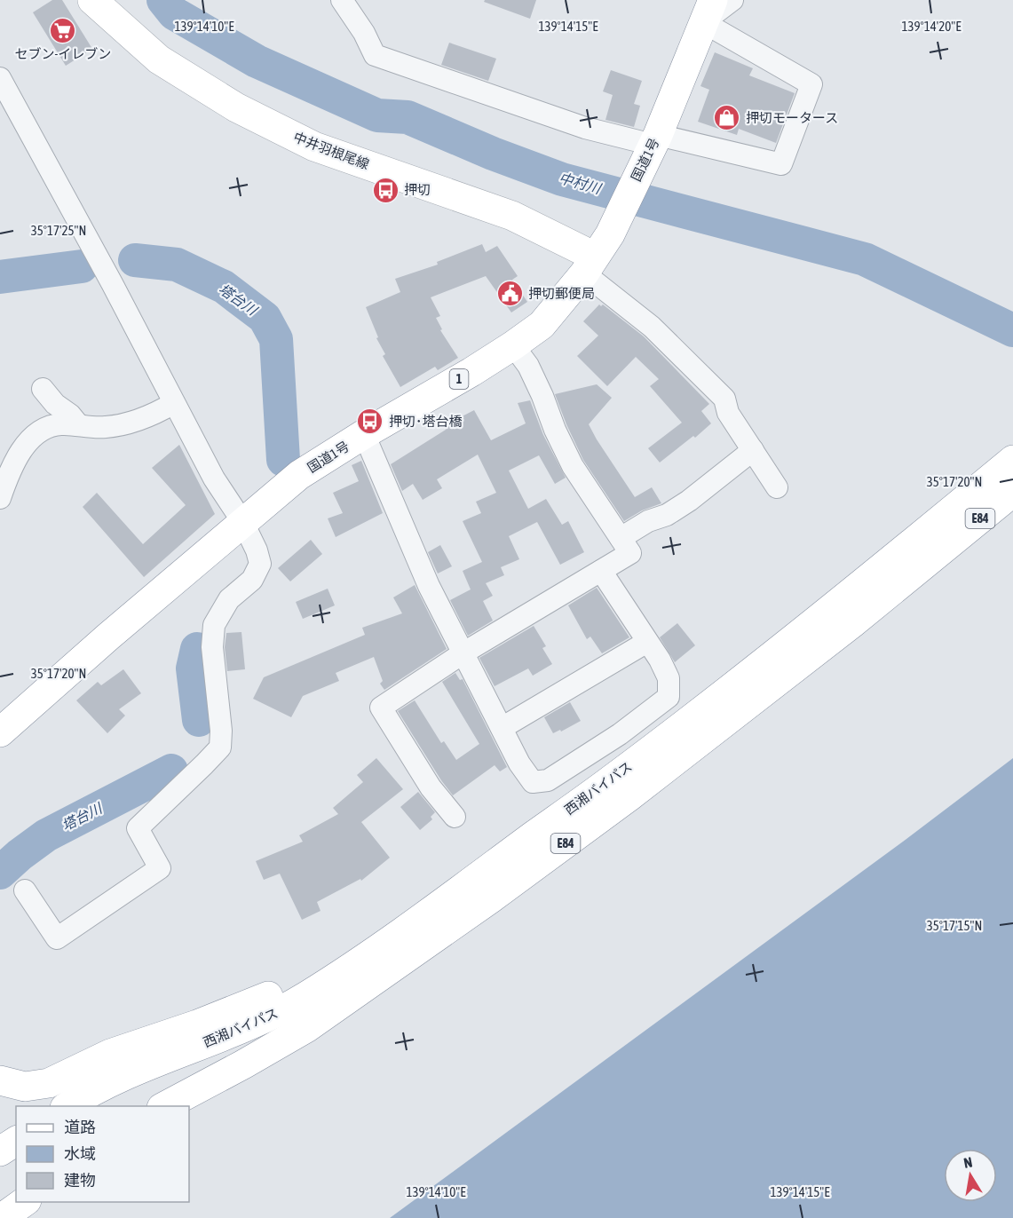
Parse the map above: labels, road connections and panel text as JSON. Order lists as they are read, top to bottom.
{
  "streets": {
    "main road": [
      "中井羽根尾線",
      "国道1号",
      "1",
      "E84",
      "西湘バイパス"
    ]
  },
  "crossings": [
    ["中井羽根尾線", "国道1号"]
  ],
  "water": ["中村川", "塔台川"],
  "places": {
    "supermarket": ["セブン-イレブン"],
    "shop": ["押切モータース"],
    "bus stop": ["押切", "押切･塔台橋"],
    "public building": ["押切郵便局"]
  },
  "legend": ["道路", "水域", "建物"],
  "north": "top",
  "coordinates": [
    "139°14'10\"E",
    "139°14'15\"E",
    "139°14'20\"E",
    "35°17'25\"N",
    "35°17'20\"N",
    "35°17'15\"N"
  ]
}
